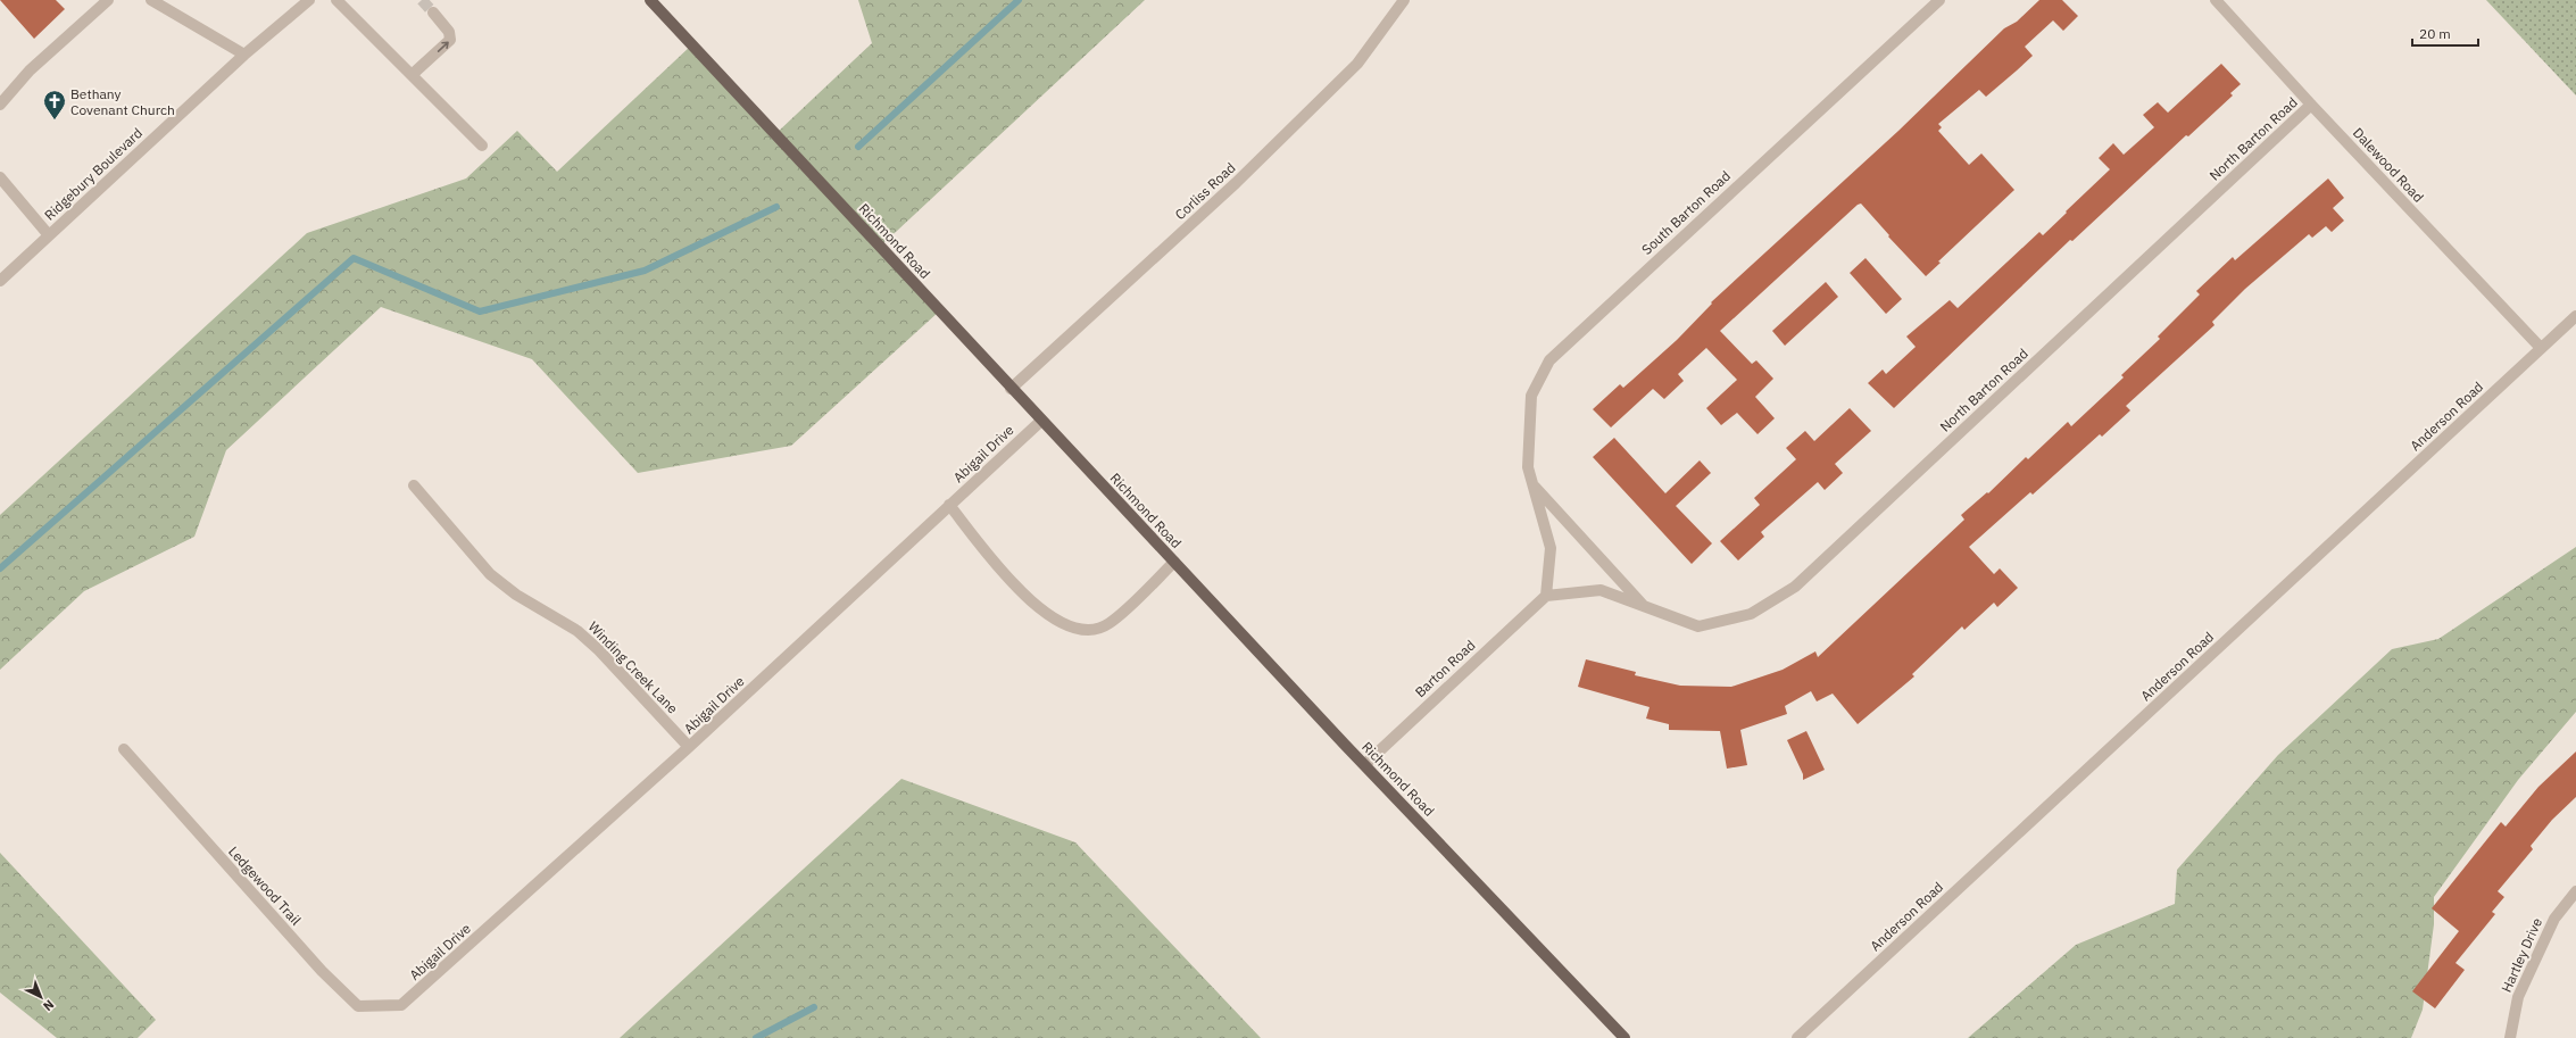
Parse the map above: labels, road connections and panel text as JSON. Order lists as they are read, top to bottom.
{
  "streets": {
    "main road": ["Richmond Road"],
    "street": [
      "North Barton Road",
      "Dalewood Road",
      "Ridgebury Boulevard",
      "Corliss Road",
      "South Barton Road",
      "Anderson Road",
      "Abigail Drive",
      "Winding Creek Lane",
      "Barton Road",
      "Ledgewood Trail",
      "Hartley Drive"
    ]
  },
  "crossings": [
    ["North Barton Road", "Dalewood Road"],
    ["North Barton Road", "South Barton Road"],
    ["North Barton Road", "Barton Road"],
    ["Dalewood Road", "Anderson Road"],
    ["Corliss Road", "Richmond Road"],
    ["South Barton Road", "Barton Road"],
    ["Richmond Road", "Abigail Drive"],
    ["Richmond Road", "Barton Road"],
    ["Abigail Drive", "Winding Creek Lane"],
    ["Abigail Drive", "Ledgewood Trail"]
  ],
  "places": {
    "church": ["Bethany Covenant Church"]
  },
  "scale_bar": "20 m",
  "north": "bottom right"
}
